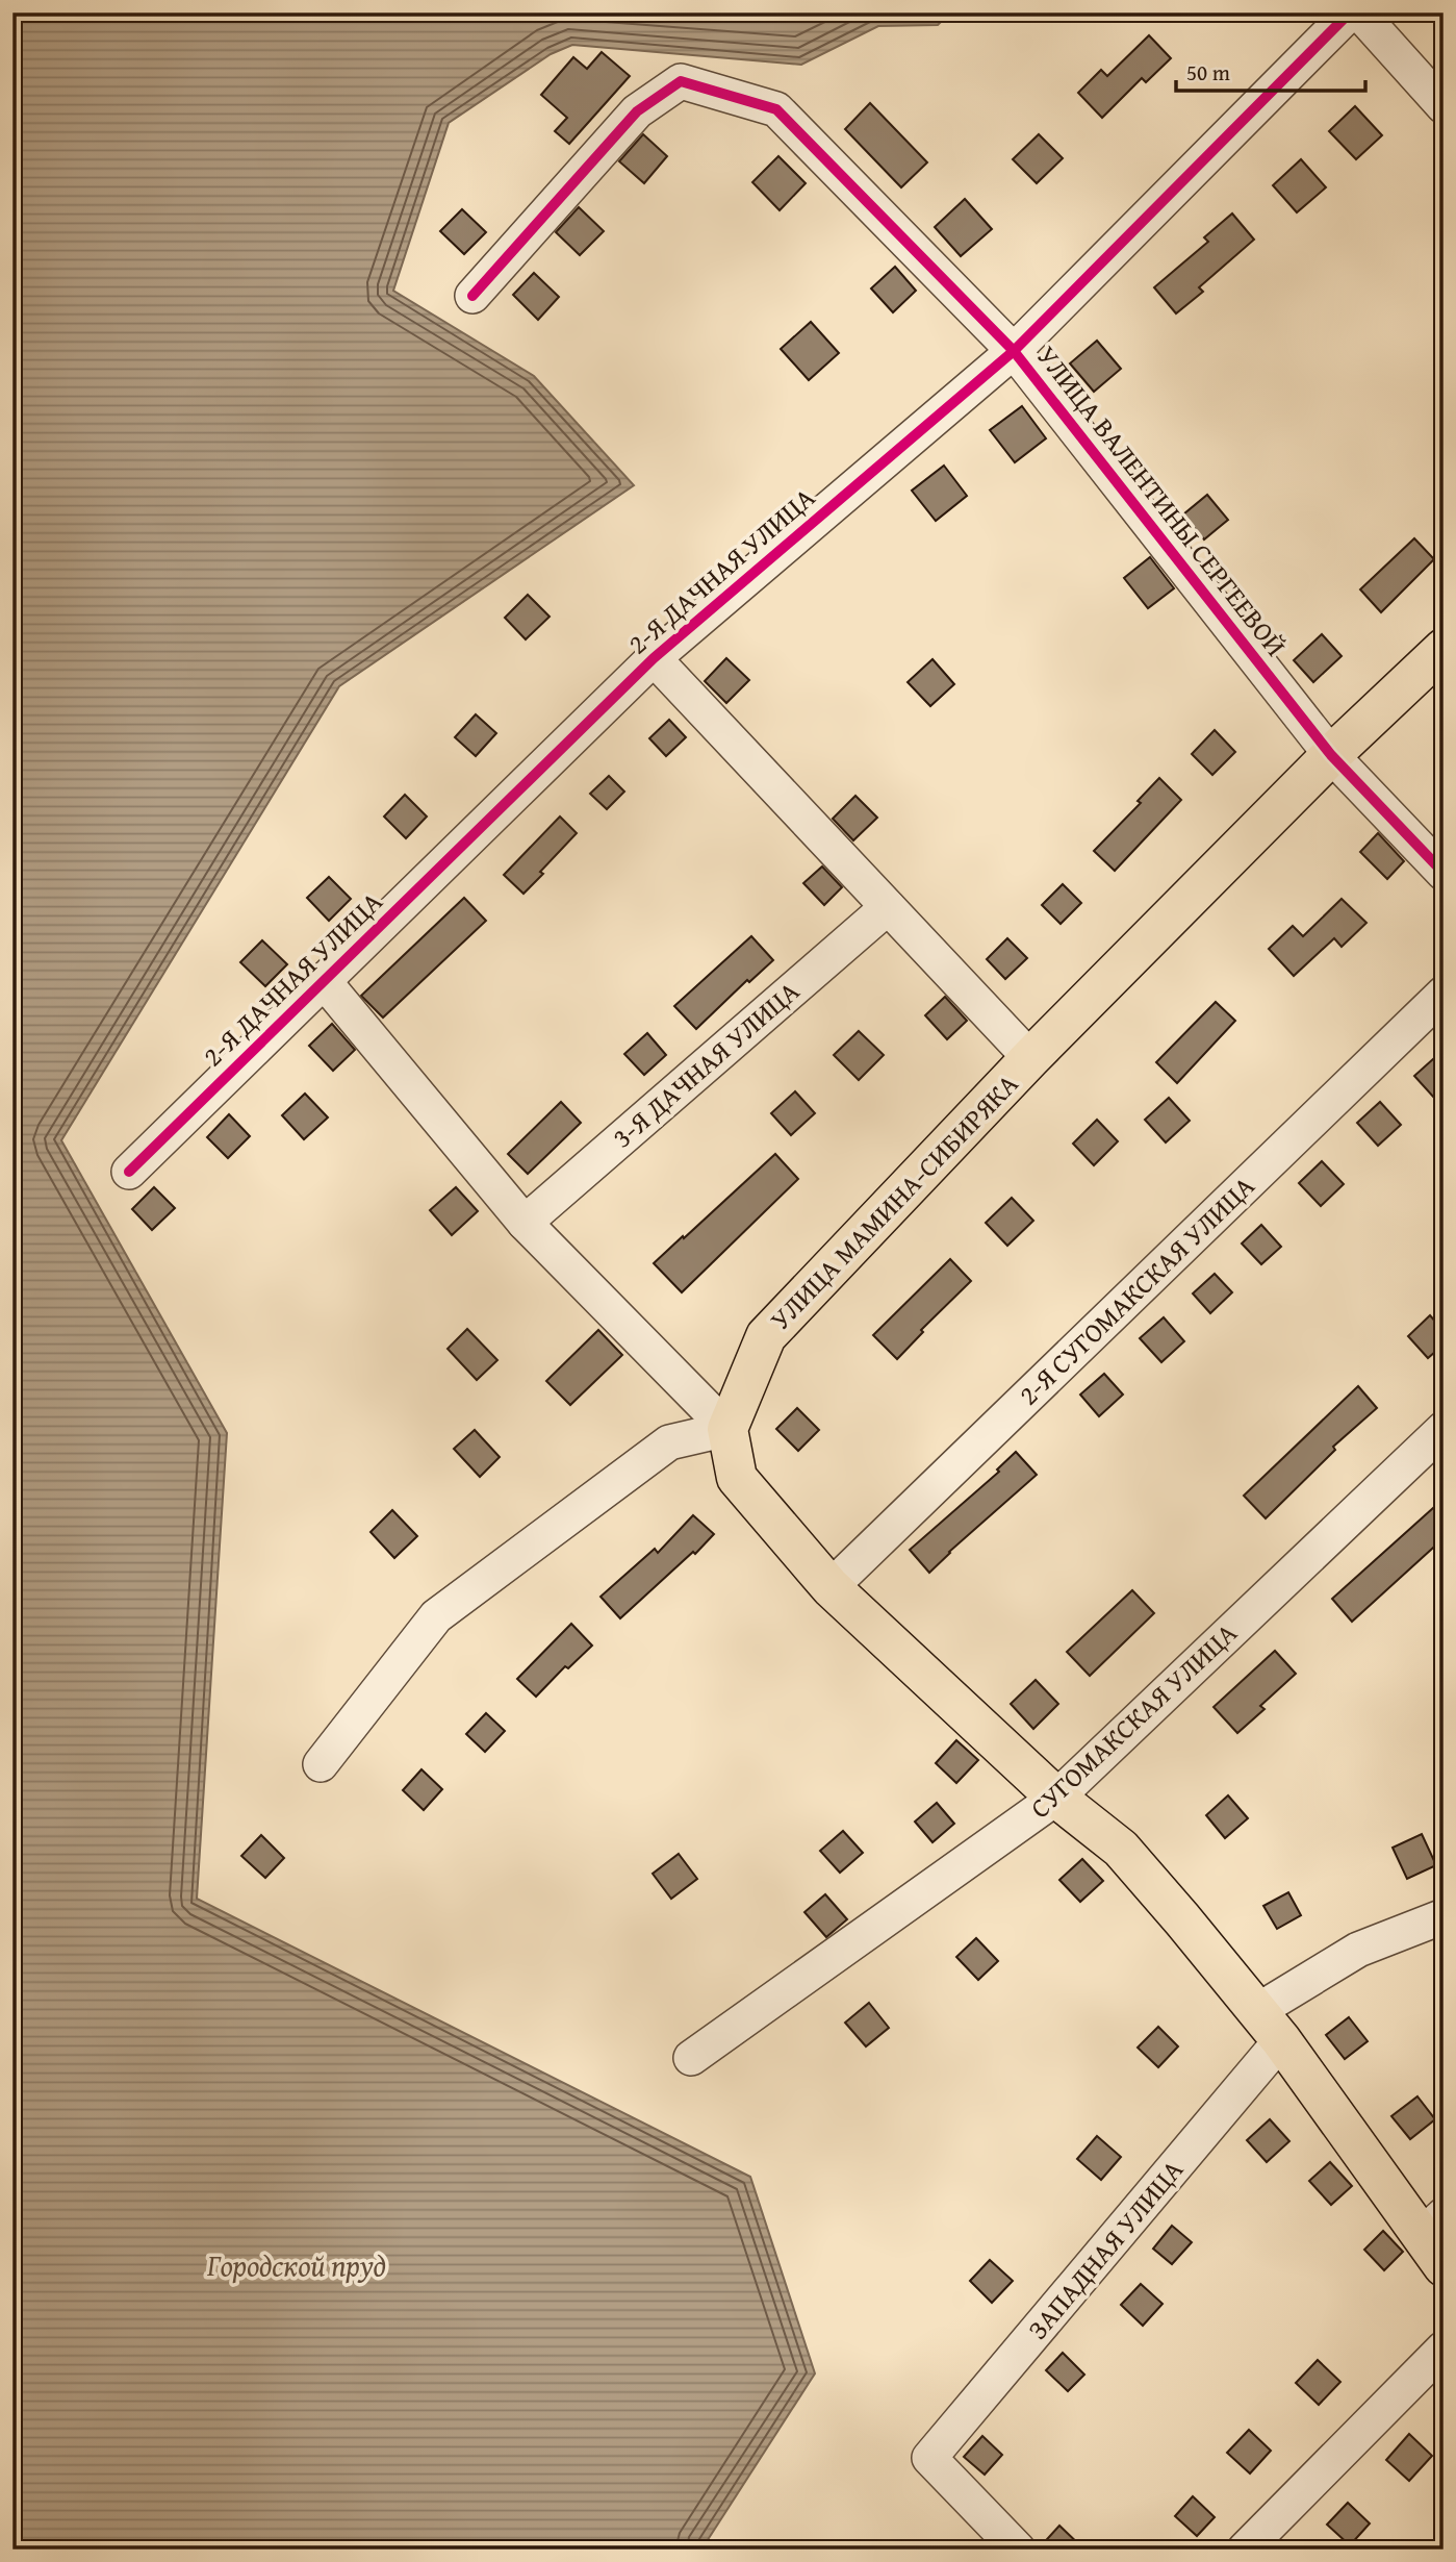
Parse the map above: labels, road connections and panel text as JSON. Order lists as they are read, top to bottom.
{
  "streets": {
    "main road": ["УЛИЦА МАМИНА-СИБИРЯКА"],
    "street": [
      "УЛИЦА ВАЛЕНТИНЫ СЕРГЕЕВОЙ",
      "2-Я ДАЧНАЯ УЛИЦА",
      "3-Я ДАЧНАЯ УЛИЦА",
      "2-Я СУГОМАКСКАЯ УЛИЦА",
      "СУГОМАКСКАЯ УЛИЦА",
      "ЗАПАДНАЯ УЛИЦА"
    ]
  },
  "crossings": [
    ["УЛИЦА ВАЛЕНТИНЫ СЕРГЕЕВОЙ", "2-Я ДАЧНАЯ УЛИЦА"],
    ["УЛИЦА ВАЛЕНТИНЫ СЕРГЕЕВОЙ", "УЛИЦА МАМИНА-СИБИРЯКА"]
  ],
  "water": ["Городской пруд"],
  "scale_bar": "50 m"
}
